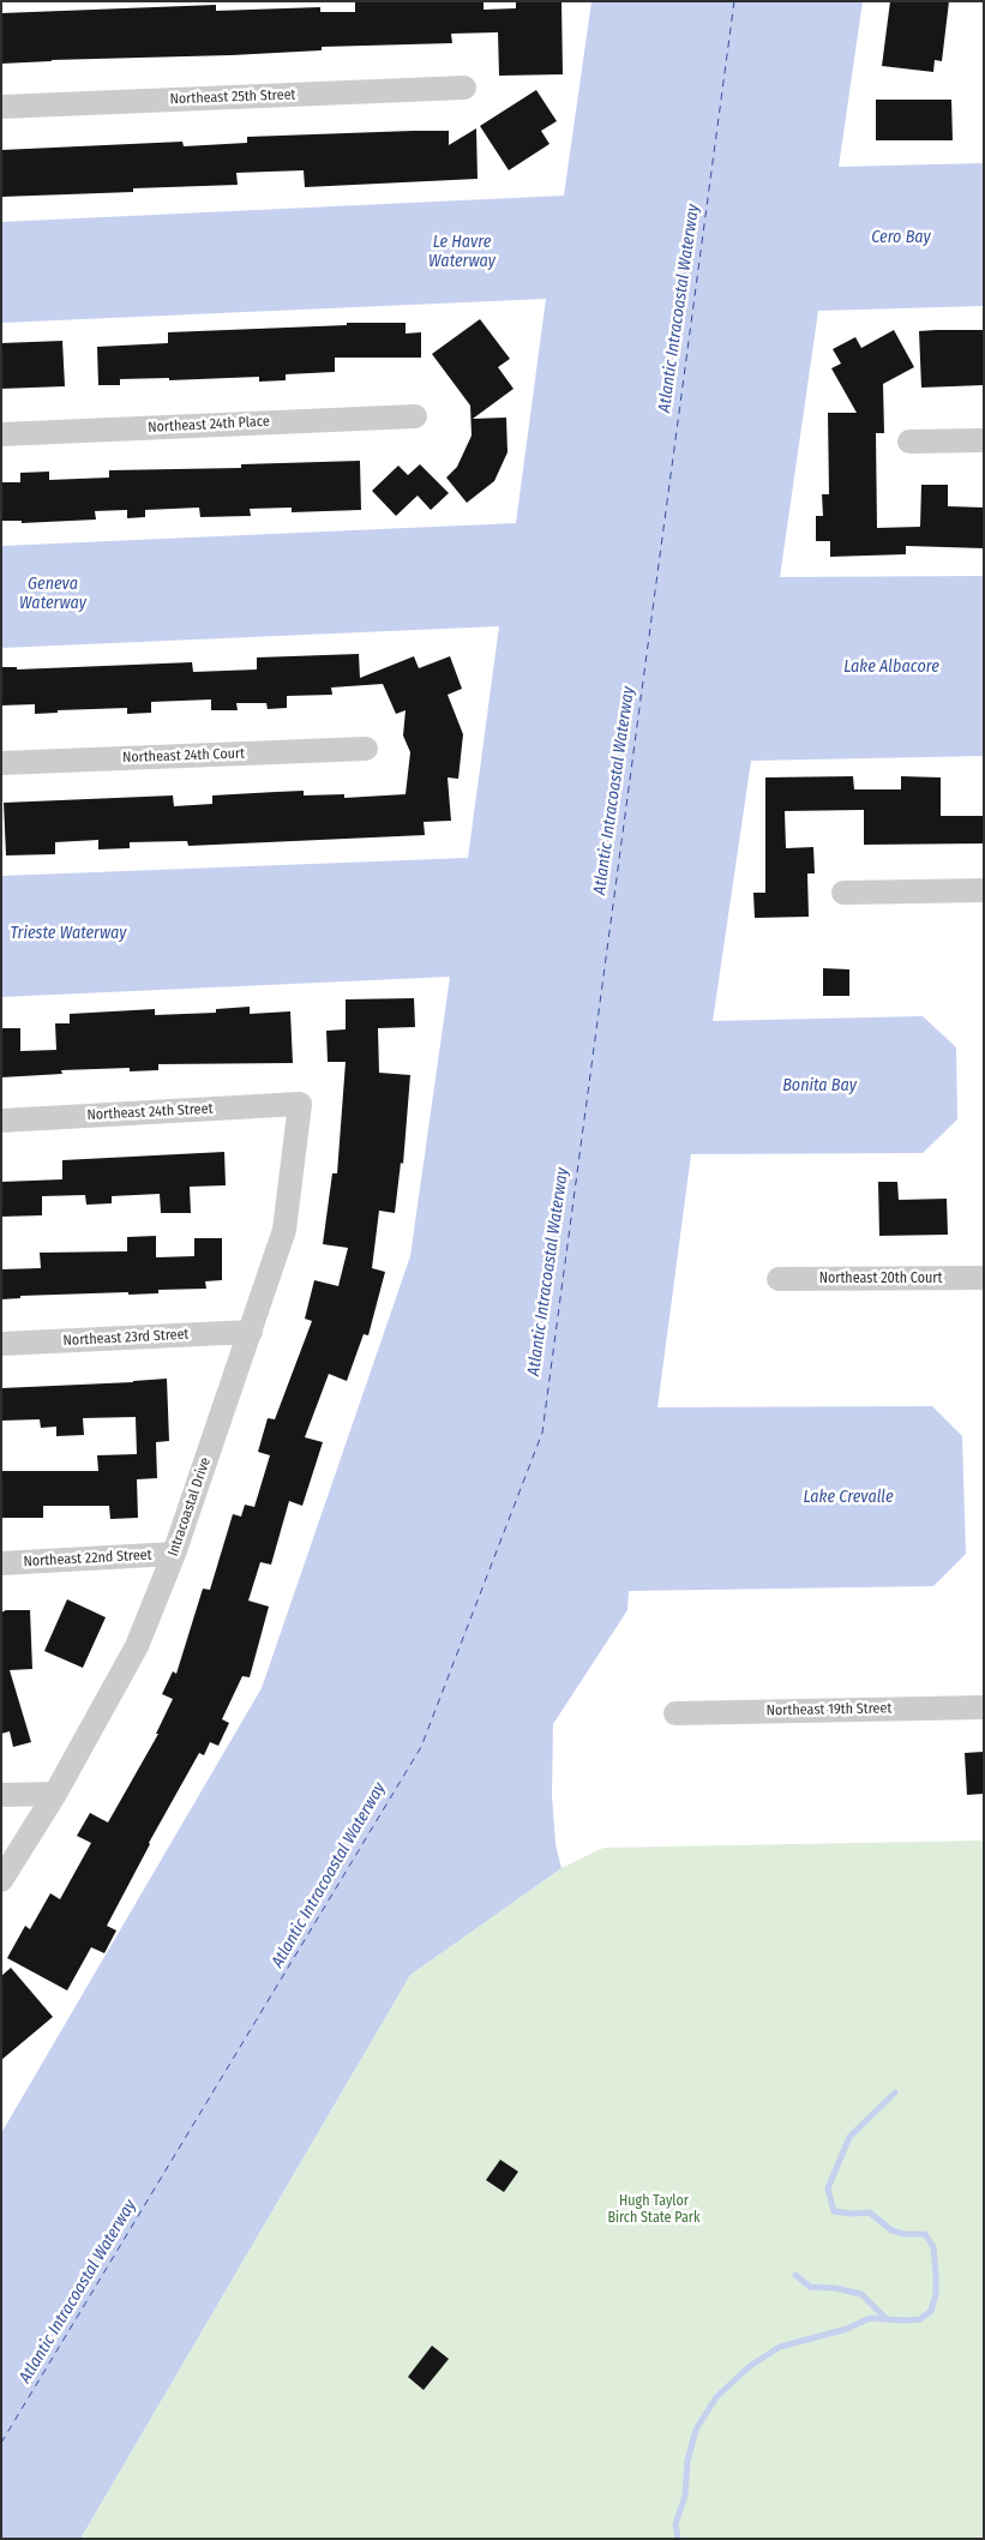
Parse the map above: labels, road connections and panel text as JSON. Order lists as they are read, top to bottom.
{
  "streets": {
    "street": [
      "Northeast 25th Street",
      "Northeast 24th Place",
      "Northeast 24th Court",
      "Northeast 24th Street",
      "Northeast 20th Court",
      "Northeast 23rd Street",
      "Intracoastal Drive",
      "Northeast 22nd Street",
      "Northeast 19th Street"
    ]
  },
  "crossings": [
    ["Northeast 24th Street", "Intracoastal Drive"],
    ["Northeast 23rd Street", "Intracoastal Drive"],
    ["Intracoastal Drive", "Northeast 22nd Street"]
  ],
  "water": [
    "Cero Bay",
    "Le Havre Waterway",
    "Atlantic Intracoastal Waterway",
    "Geneva Waterway",
    "Lake Albacore",
    "Trieste Waterway",
    "Bonita Bay",
    "Lake Crevalle"
  ],
  "parks": ["Hugh Taylor Birch State Park"]
}
